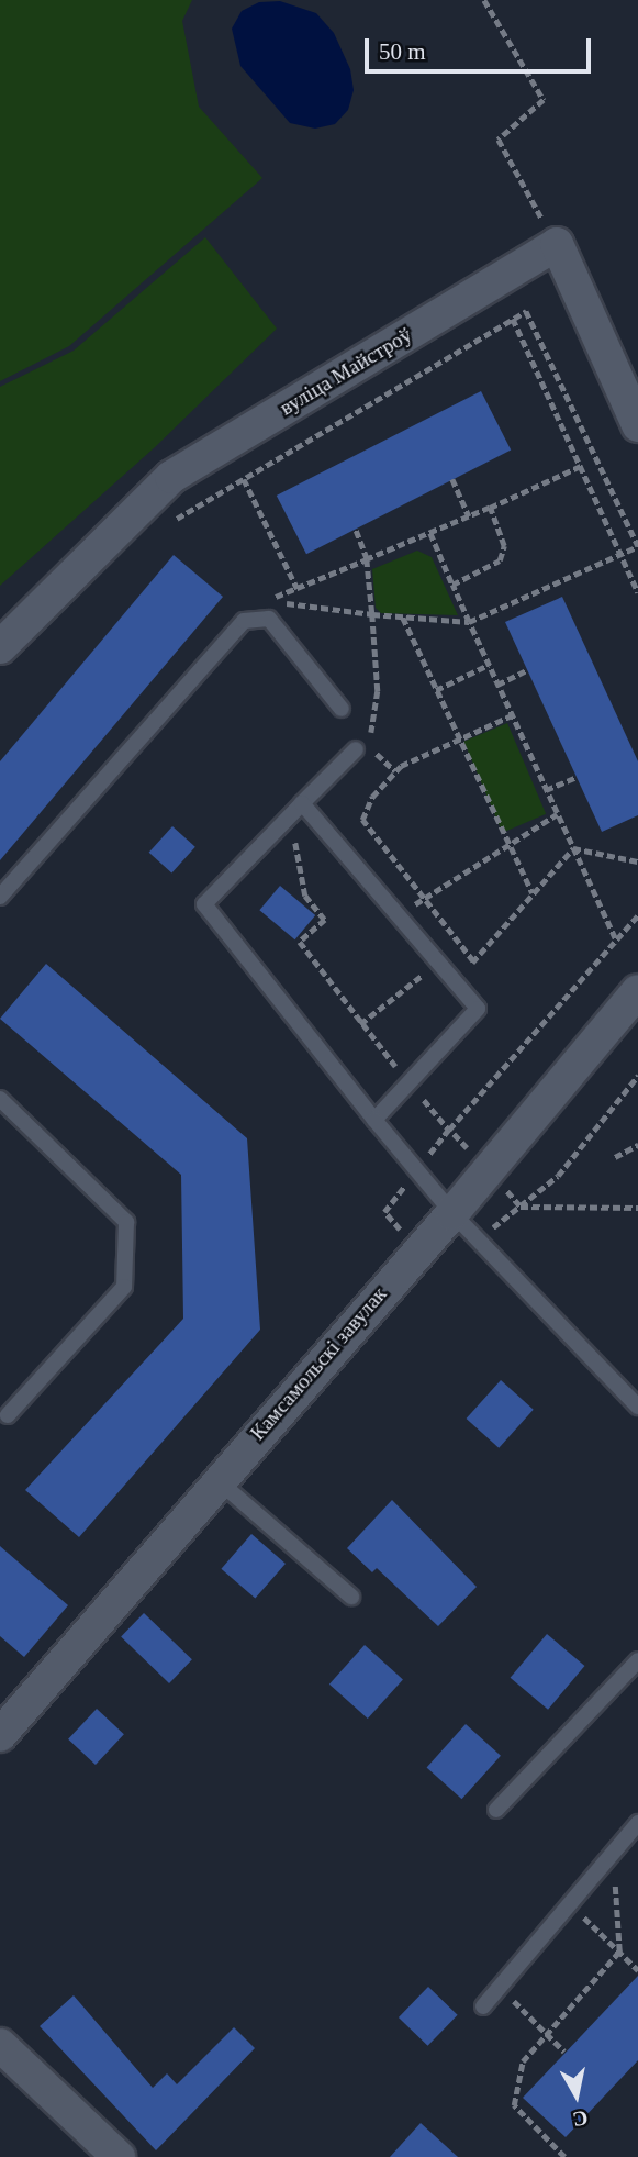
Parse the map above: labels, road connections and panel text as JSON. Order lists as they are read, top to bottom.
{
  "streets": {
    "street": ["вуліца Майстроў", "Камсамольскі завулак"]
  },
  "scale_bar": "50 m",
  "north": "bottom"
}
